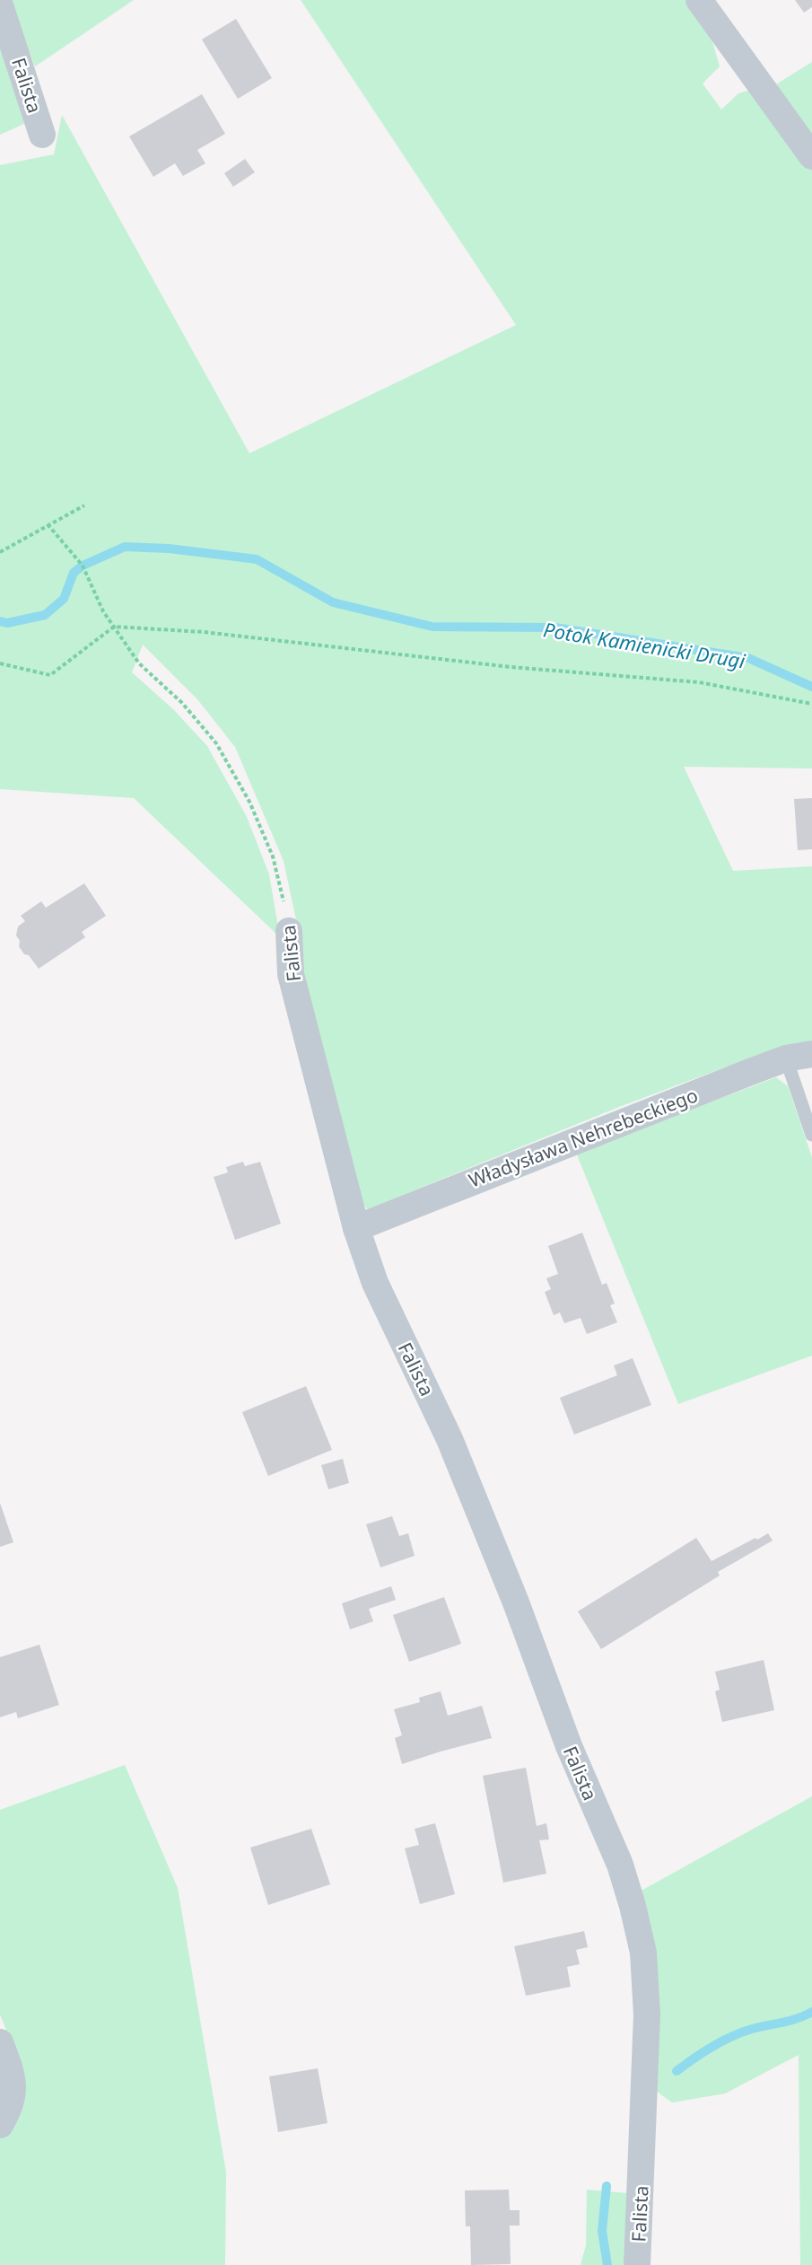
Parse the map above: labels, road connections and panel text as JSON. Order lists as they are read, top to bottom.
{
  "streets": {
    "street": ["Falista", "Władysława Nehrebeckiego"]
  },
  "crossings": [
    ["Falista", "Władysława Nehrebeckiego"]
  ],
  "water": ["Potok Kamienicki Drugi"]
}
